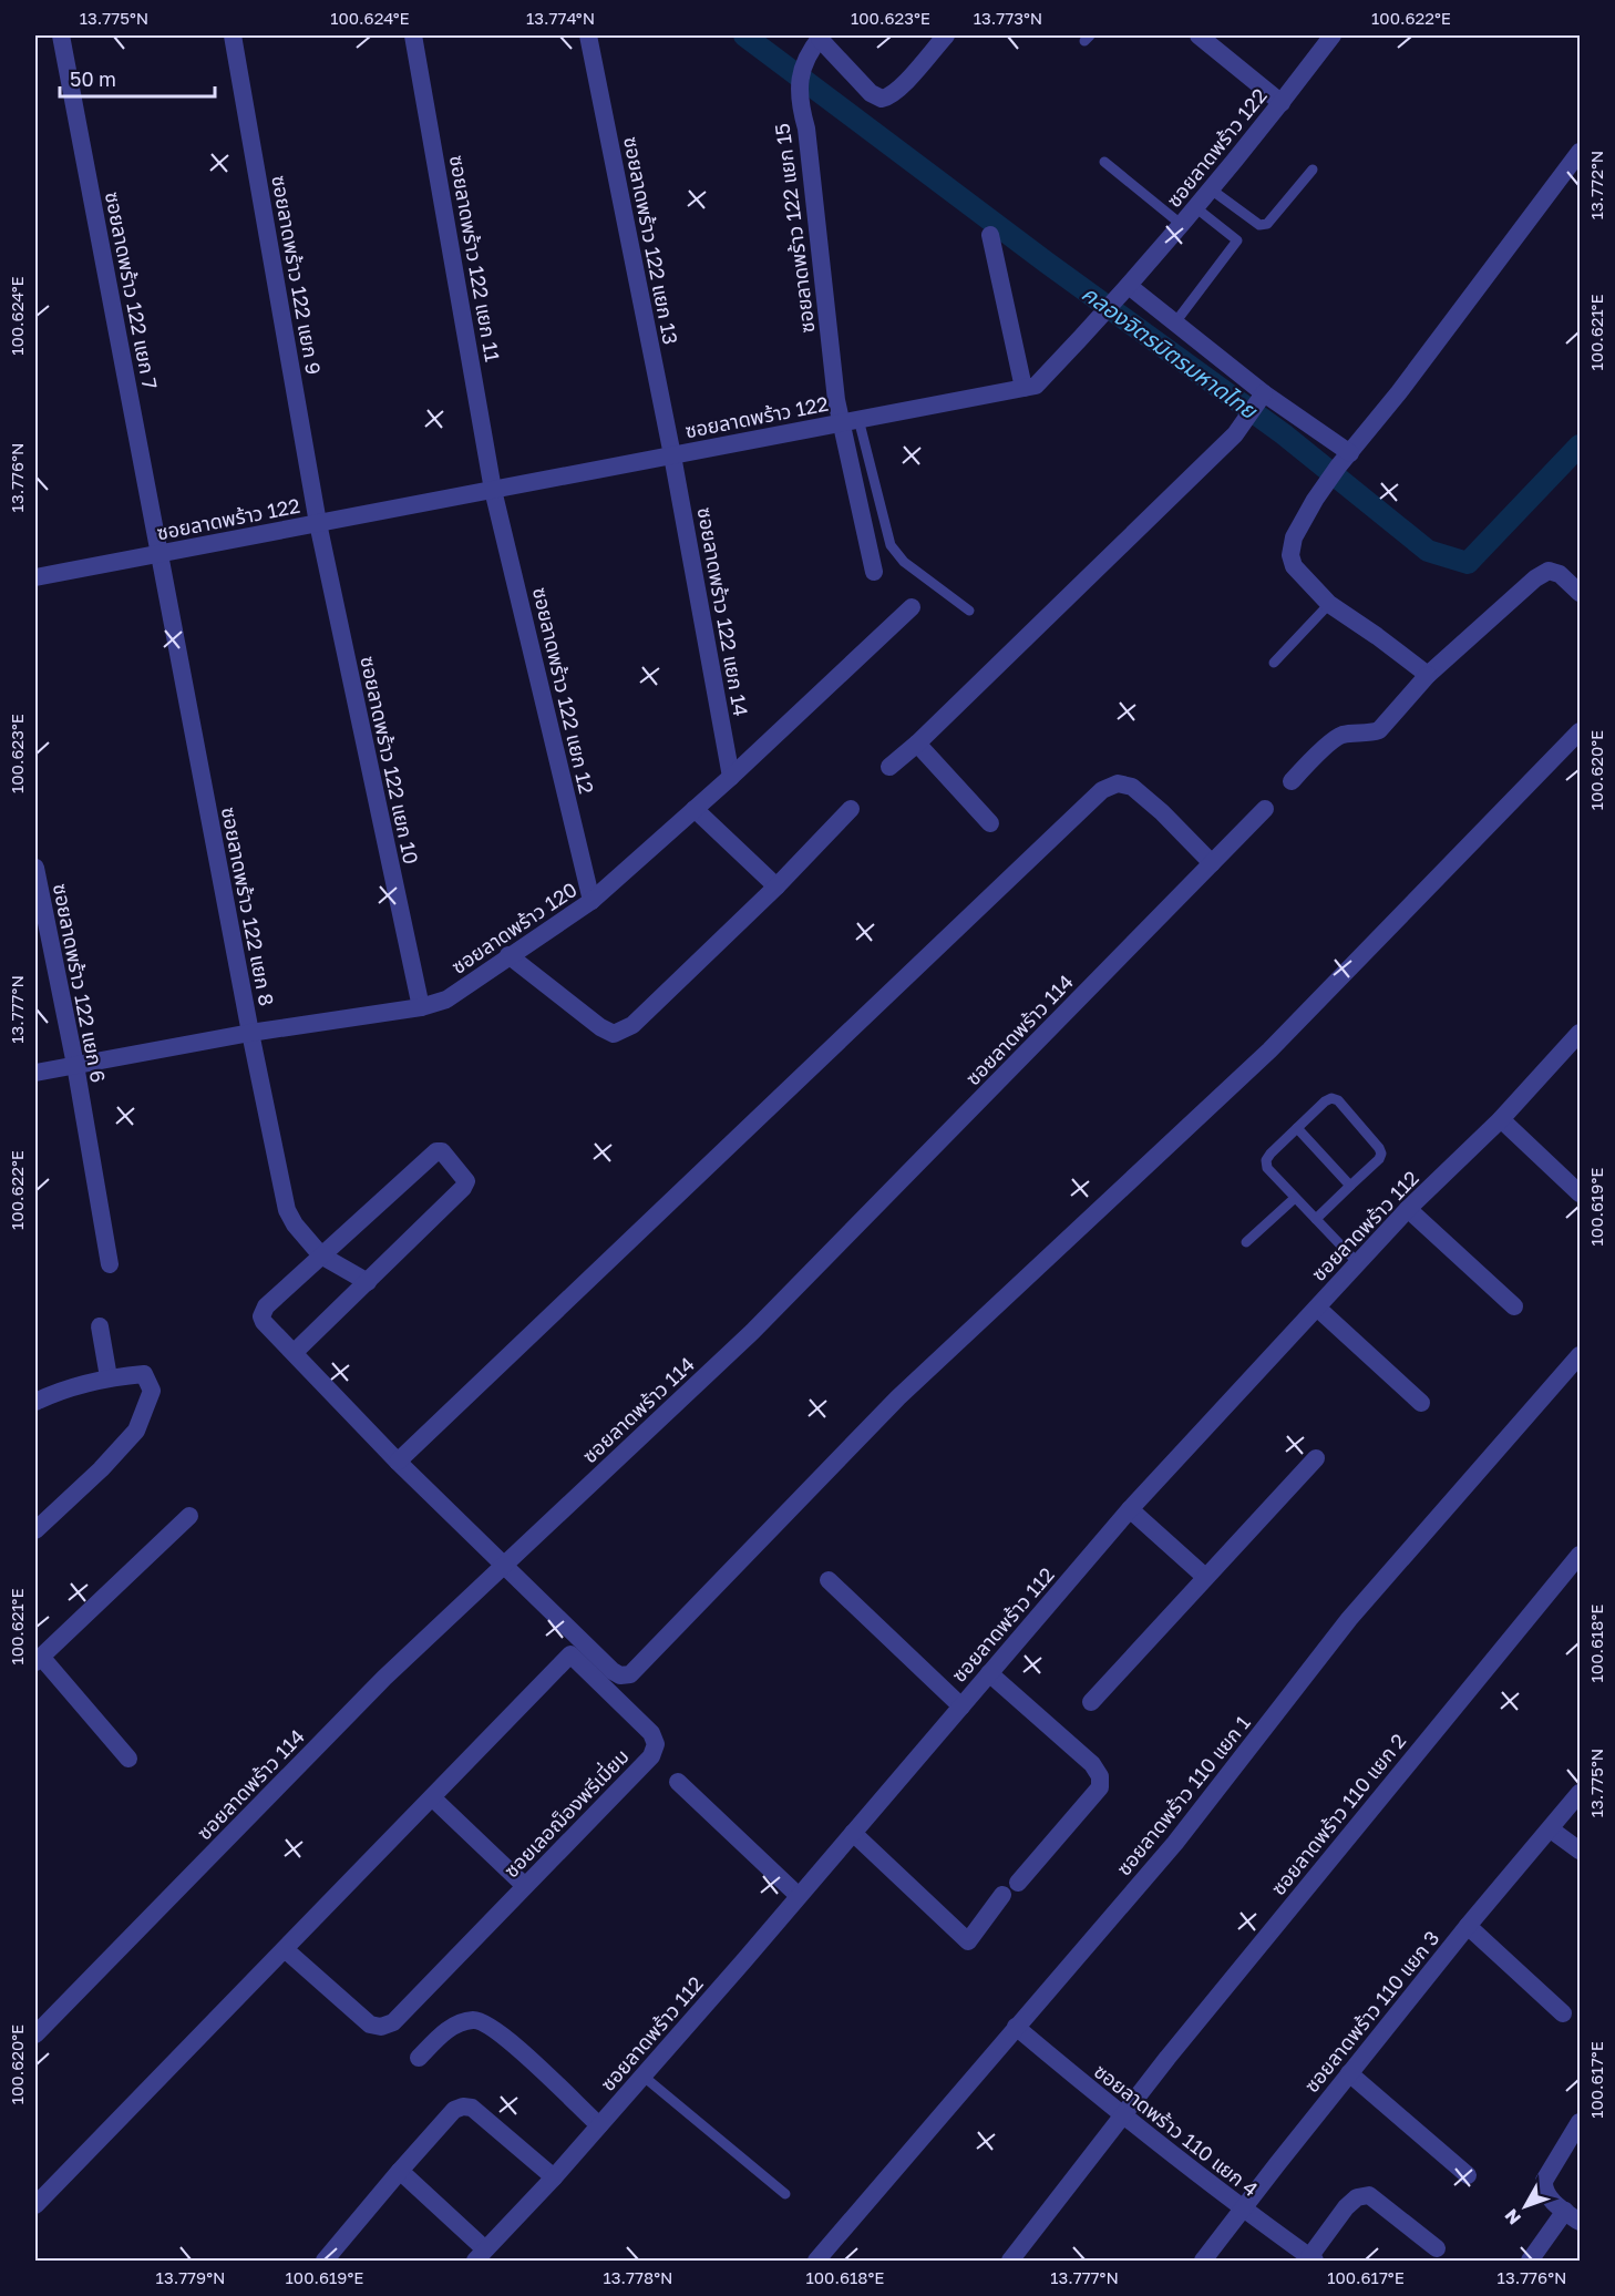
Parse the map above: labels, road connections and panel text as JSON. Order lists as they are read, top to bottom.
{
  "streets": {
    "street": [
      "ซอยลาดพร้าว 122",
      "ซอยลาดพร้าว 122 แยก 15",
      "ซอยลาดพร้าว 122 แยก 13",
      "ซอยลาดพร้าว 122 แยก 11",
      "ซอยลาดพร้าว 122 แยก 9",
      "ซอยลาดพร้าว 122 แยก 7",
      "ซอยลาดพร้าว 122 แยก 14",
      "ซอยลาดพร้าว 122 แยก 12",
      "ซอยลาดพร้าว 122 แยก 10",
      "ซอยลาดพร้าว 122 แยก 8",
      "ซอยลาดพร้าว 120",
      "ซอยลาดพร้าว 122 แยก 6",
      "ซอยลาดพร้าว 114",
      "ซอยลาดพร้าว 112",
      "ซอยลาดพร้าว 110 แยก 1",
      "ซอยเลอฌ็องพรีเมี่ยม",
      "ซอยลาดพร้าว 110 แยก 2",
      "ซอยลาดพร้าว 110 แยก 3",
      "ซอยลาดพร้าว 110 แยก 4"
    ]
  },
  "crossings": [
    ["ซอยลาดพร้าว 122", "ซอยลาดพร้าว 122 แยก 15"],
    ["ซอยลาดพร้าว 122", "ซอยลาดพร้าว 122 แยก 13"],
    ["ซอยลาดพร้าว 122", "ซอยลาดพร้าว 122 แยก 11"],
    ["ซอยลาดพร้าว 122", "ซอยลาดพร้าว 122 แยก 9"],
    ["ซอยลาดพร้าว 122", "ซอยลาดพร้าว 122 แยก 7"],
    ["ซอยลาดพร้าว 122", "ซอยลาดพร้าว 122 แยก 14"],
    ["ซอยลาดพร้าว 122", "ซอยลาดพร้าว 122 แยก 12"],
    ["ซอยลาดพร้าว 122", "ซอยลาดพร้าว 122 แยก 10"],
    ["ซอยลาดพร้าว 122", "ซอยลาดพร้าว 122 แยก 8"],
    ["ซอยลาดพร้าว 122 แยก 13", "ซอยลาดพร้าว 122 แยก 14"],
    ["ซอยลาดพร้าว 122 แยก 11", "ซอยลาดพร้าว 122 แยก 12"],
    ["ซอยลาดพร้าว 122 แยก 9", "ซอยลาดพร้าว 122 แยก 10"],
    ["ซอยลาดพร้าว 122 แยก 7", "ซอยลาดพร้าว 122 แยก 8"],
    ["ซอยลาดพร้าว 122 แยก 14", "ซอยลาดพร้าว 120"],
    ["ซอยลาดพร้าว 122 แยก 12", "ซอยลาดพร้าว 120"],
    ["ซอยลาดพร้าว 122 แยก 10", "ซอยลาดพร้าว 120"],
    ["ซอยลาดพร้าว 122 แยก 8", "ซอยลาดพร้าว 120"],
    ["ซอยลาดพร้าว 120", "ซอยลาดพร้าว 122 แยก 6"],
    ["ซอยลาดพร้าว 110 แยก 1", "ซอยลาดพร้าว 110 แยก 4"],
    ["ซอยลาดพร้าว 110 แยก 2", "ซอยลาดพร้าว 110 แยก 4"],
    ["ซอยลาดพร้าว 110 แยก 3", "ซอยลาดพร้าว 110 แยก 4"]
  ],
  "water": ["คลองจิตรมิตรมหาดไทย"],
  "scale_bar": "50 m",
  "north": "bottom left",
  "coordinates": [
    "13.775°N",
    "100.624°E",
    "13.774°N",
    "100.623°E",
    "13.773°N",
    "100.622°E",
    "13.772°N",
    "100.621°E",
    "13.776°N",
    "100.620°E",
    "13.777°N",
    "100.619°E",
    "100.618°E",
    "100.617°E",
    "13.779°N",
    "13.778°N"
  ]
}
